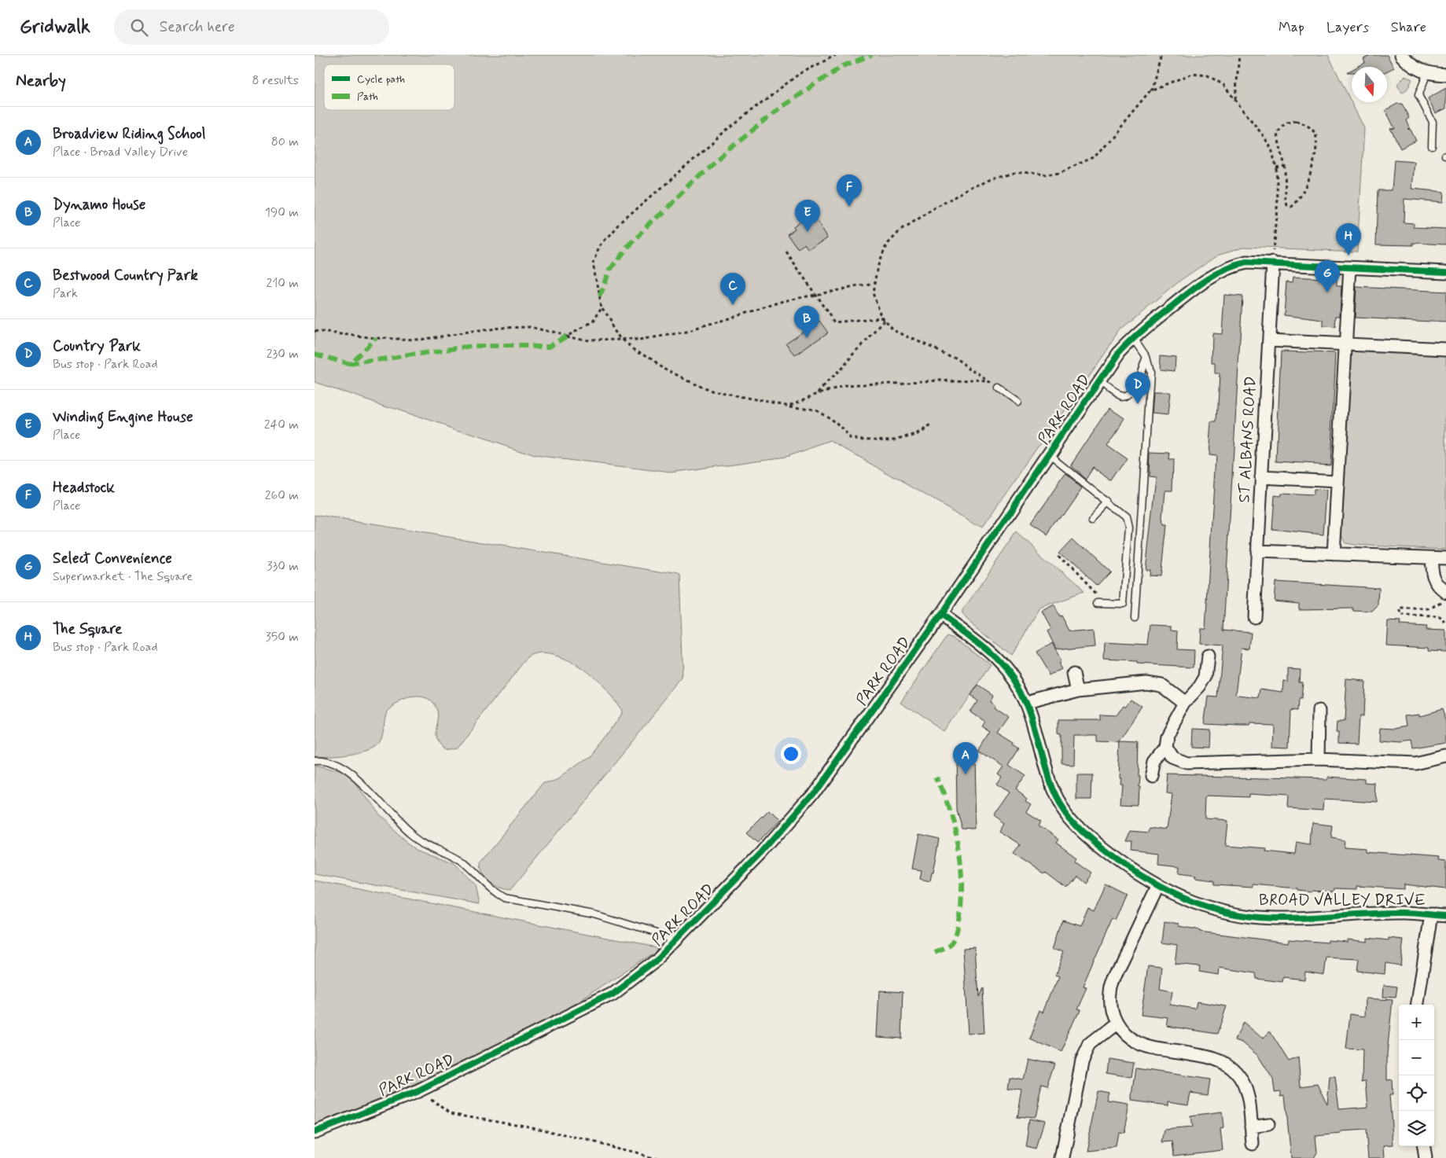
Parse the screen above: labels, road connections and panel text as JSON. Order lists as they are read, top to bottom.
{
  "streets": {
    "street": ["PARK ROAD", "ST ALBANS ROAD", "BROAD VALLEY DRIVE"]
  },
  "crossings": [
    ["PARK ROAD", "ST ALBANS ROAD"],
    ["PARK ROAD", "BROAD VALLEY DRIVE"]
  ],
  "legend": ["Cycle path", "Path"],
  "north": "bottom",
  "page": {
    "header": "Gridwalk",
    "search": "Search here",
    "nav": ["Map", "Layers", "Share"],
    "heading": ["Nearby", "8 results"],
    "list": [
      {
        "mark": "A",
        "name": "Broadview Riding School",
        "note": "Place · Broad Valley Drive",
        "value": "80 m"
      },
      {
        "mark": "B",
        "name": "Dynamo House",
        "note": "Place",
        "value": "190 m"
      },
      {
        "mark": "C",
        "name": "Bestwood Country Park",
        "note": "Park",
        "value": "210 m"
      },
      {
        "mark": "D",
        "name": "Country Park",
        "note": "Bus stop · Park Road",
        "value": "230 m"
      },
      {
        "mark": "E",
        "name": "Winding Engine House",
        "note": "Place",
        "value": "240 m"
      },
      {
        "mark": "F",
        "name": "Headstock",
        "note": "Place",
        "value": "260 m"
      },
      {
        "mark": "G",
        "name": "Select Convenience",
        "note": "Supermarket · The Square",
        "value": "330 m"
      },
      {
        "mark": "H",
        "name": "The Square",
        "note": "Bus stop · Park Road",
        "value": "350 m"
      }
    ],
    "pins": [
      "F",
      "E",
      "H",
      "G",
      "C",
      "B",
      "D",
      "A"
    ],
    "map_buttons": ["+", "−"]
  }
}
